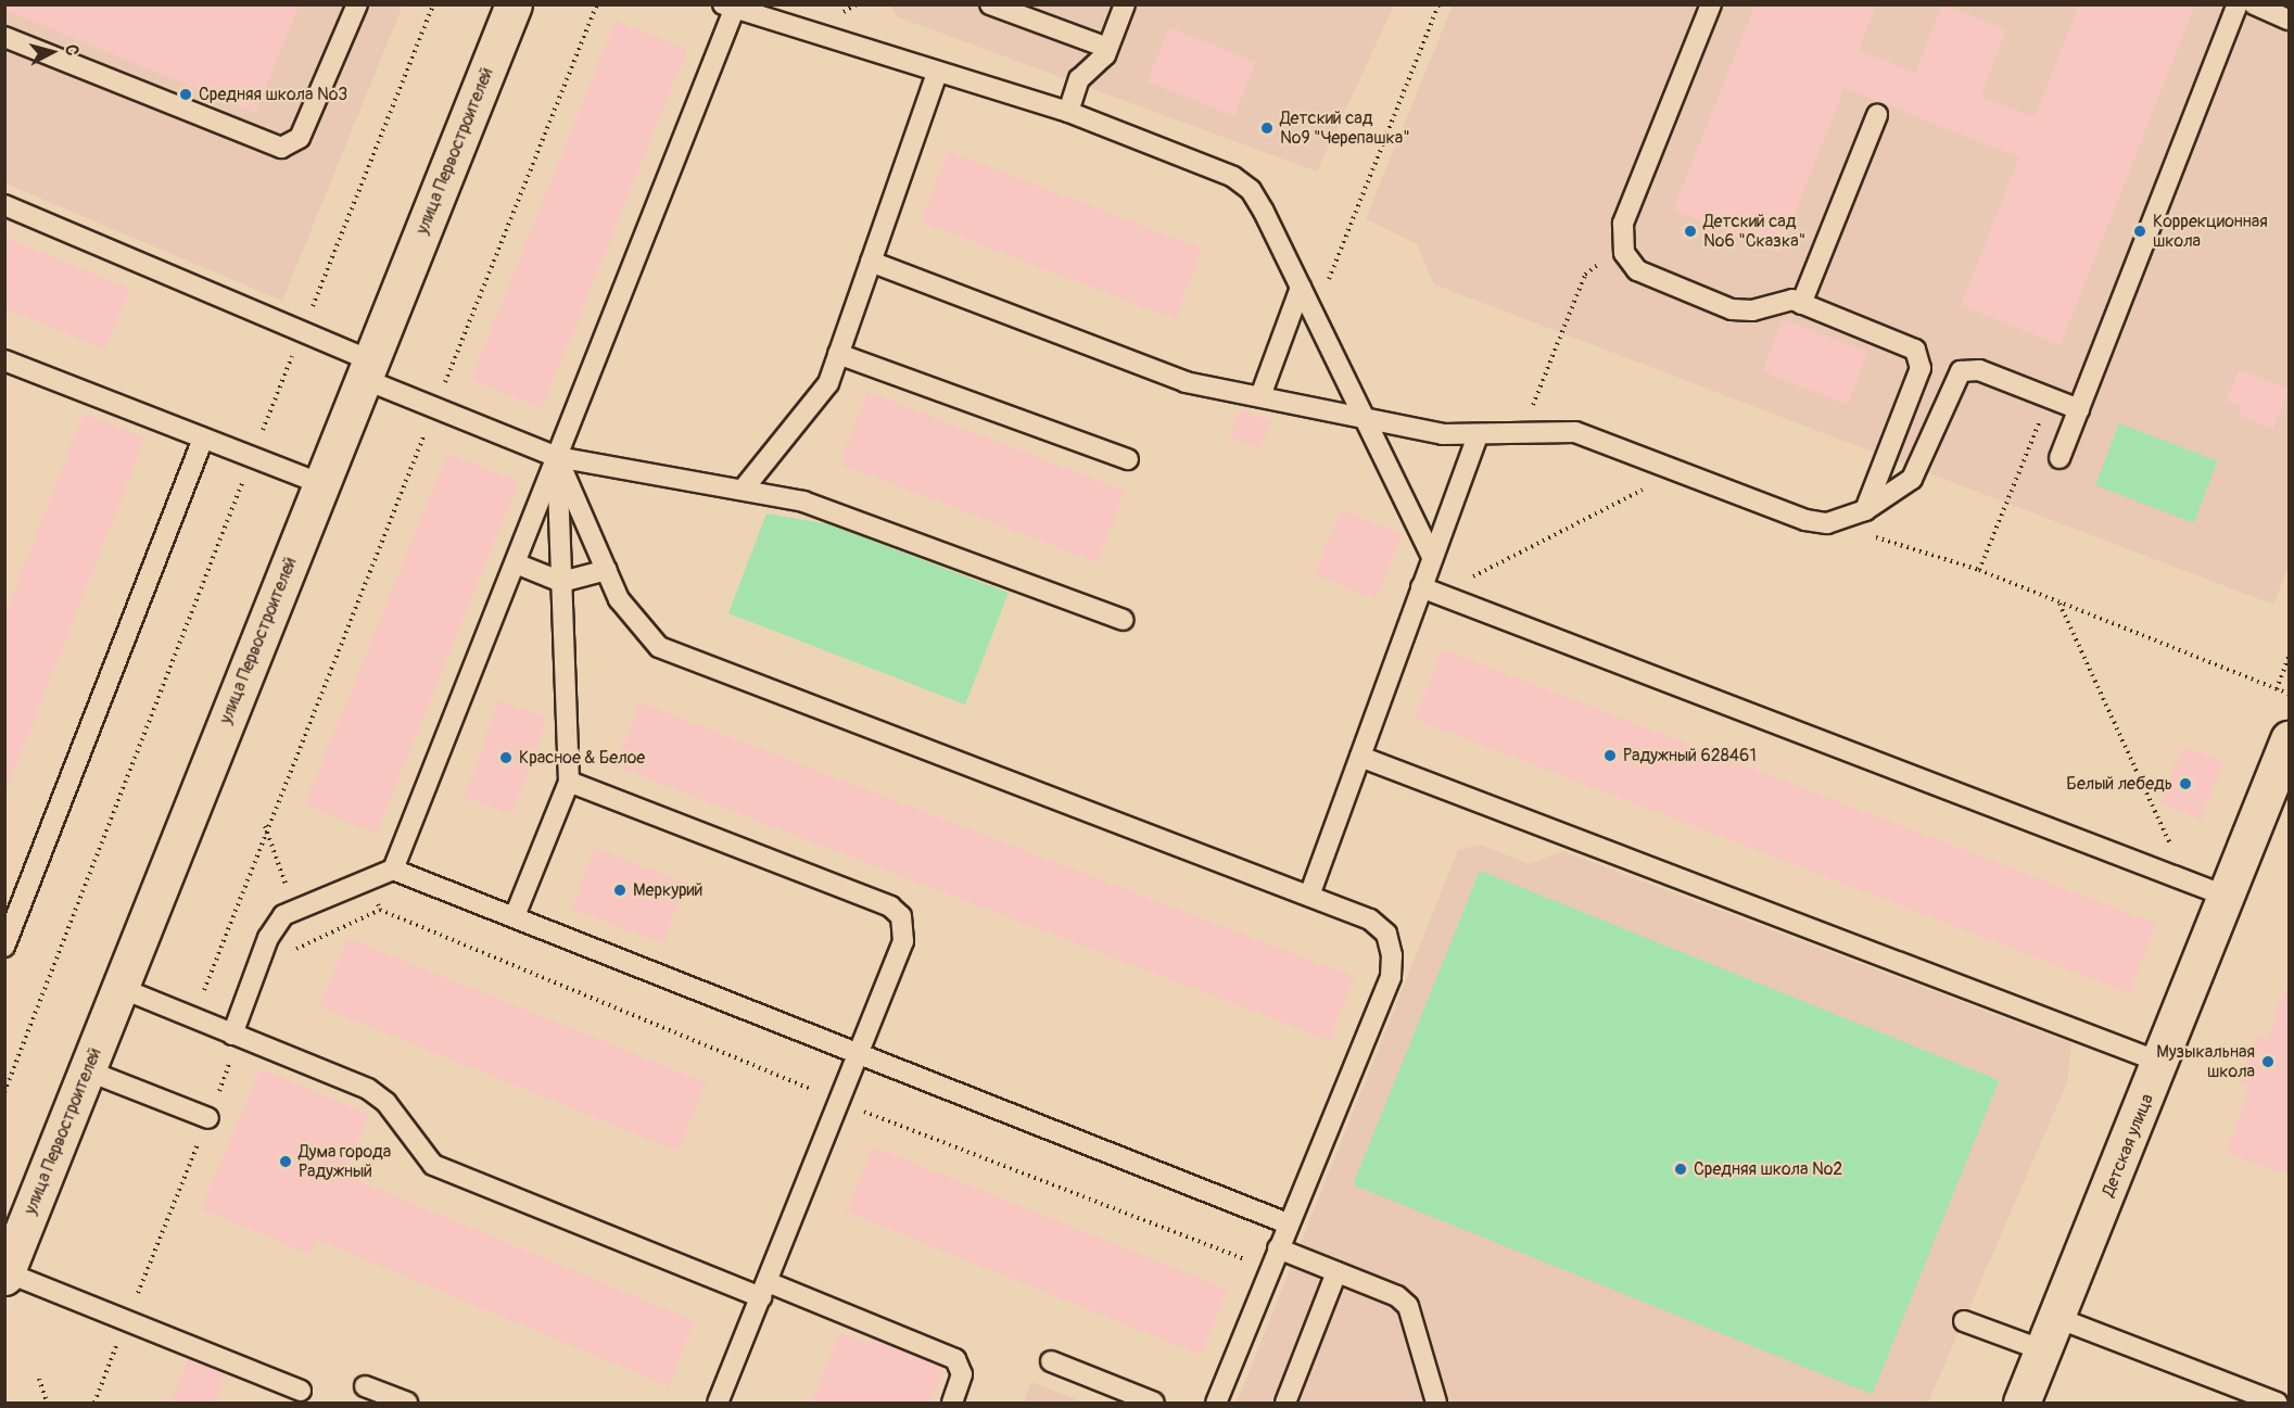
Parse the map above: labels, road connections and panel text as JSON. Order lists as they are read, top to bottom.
{
  "streets": {
    "street": ["улица Первостроителей", "Детская улица"]
  },
  "places": [
    "Средняя школа №3",
    "Детский сад №9 \"Черепашка\"",
    "Детский сад №6 \"Сказка\"",
    "Коррекционная школа",
    "Радужный 628461",
    "Красное & Белое",
    "Белый лебедь",
    "Меркурий",
    "Музыкальная школа",
    "Дума города Радужный",
    "Средняя школа №2"
  ],
  "north": "right"
}
